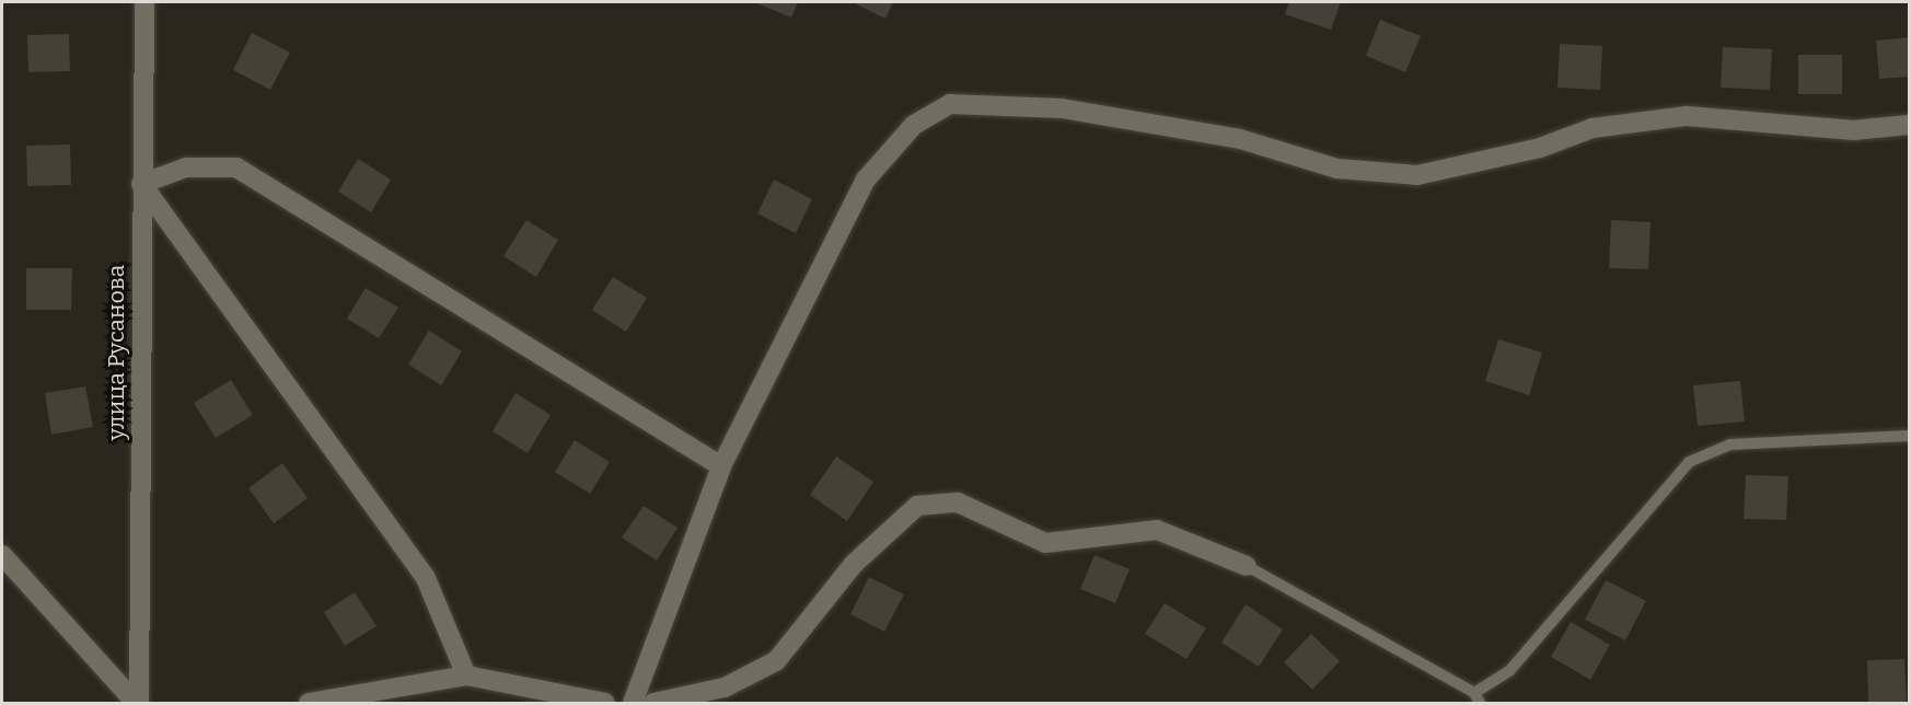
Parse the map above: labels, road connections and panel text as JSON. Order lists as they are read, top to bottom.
{
  "streets": {
    "street": ["улица Русанова"]
  }
}
